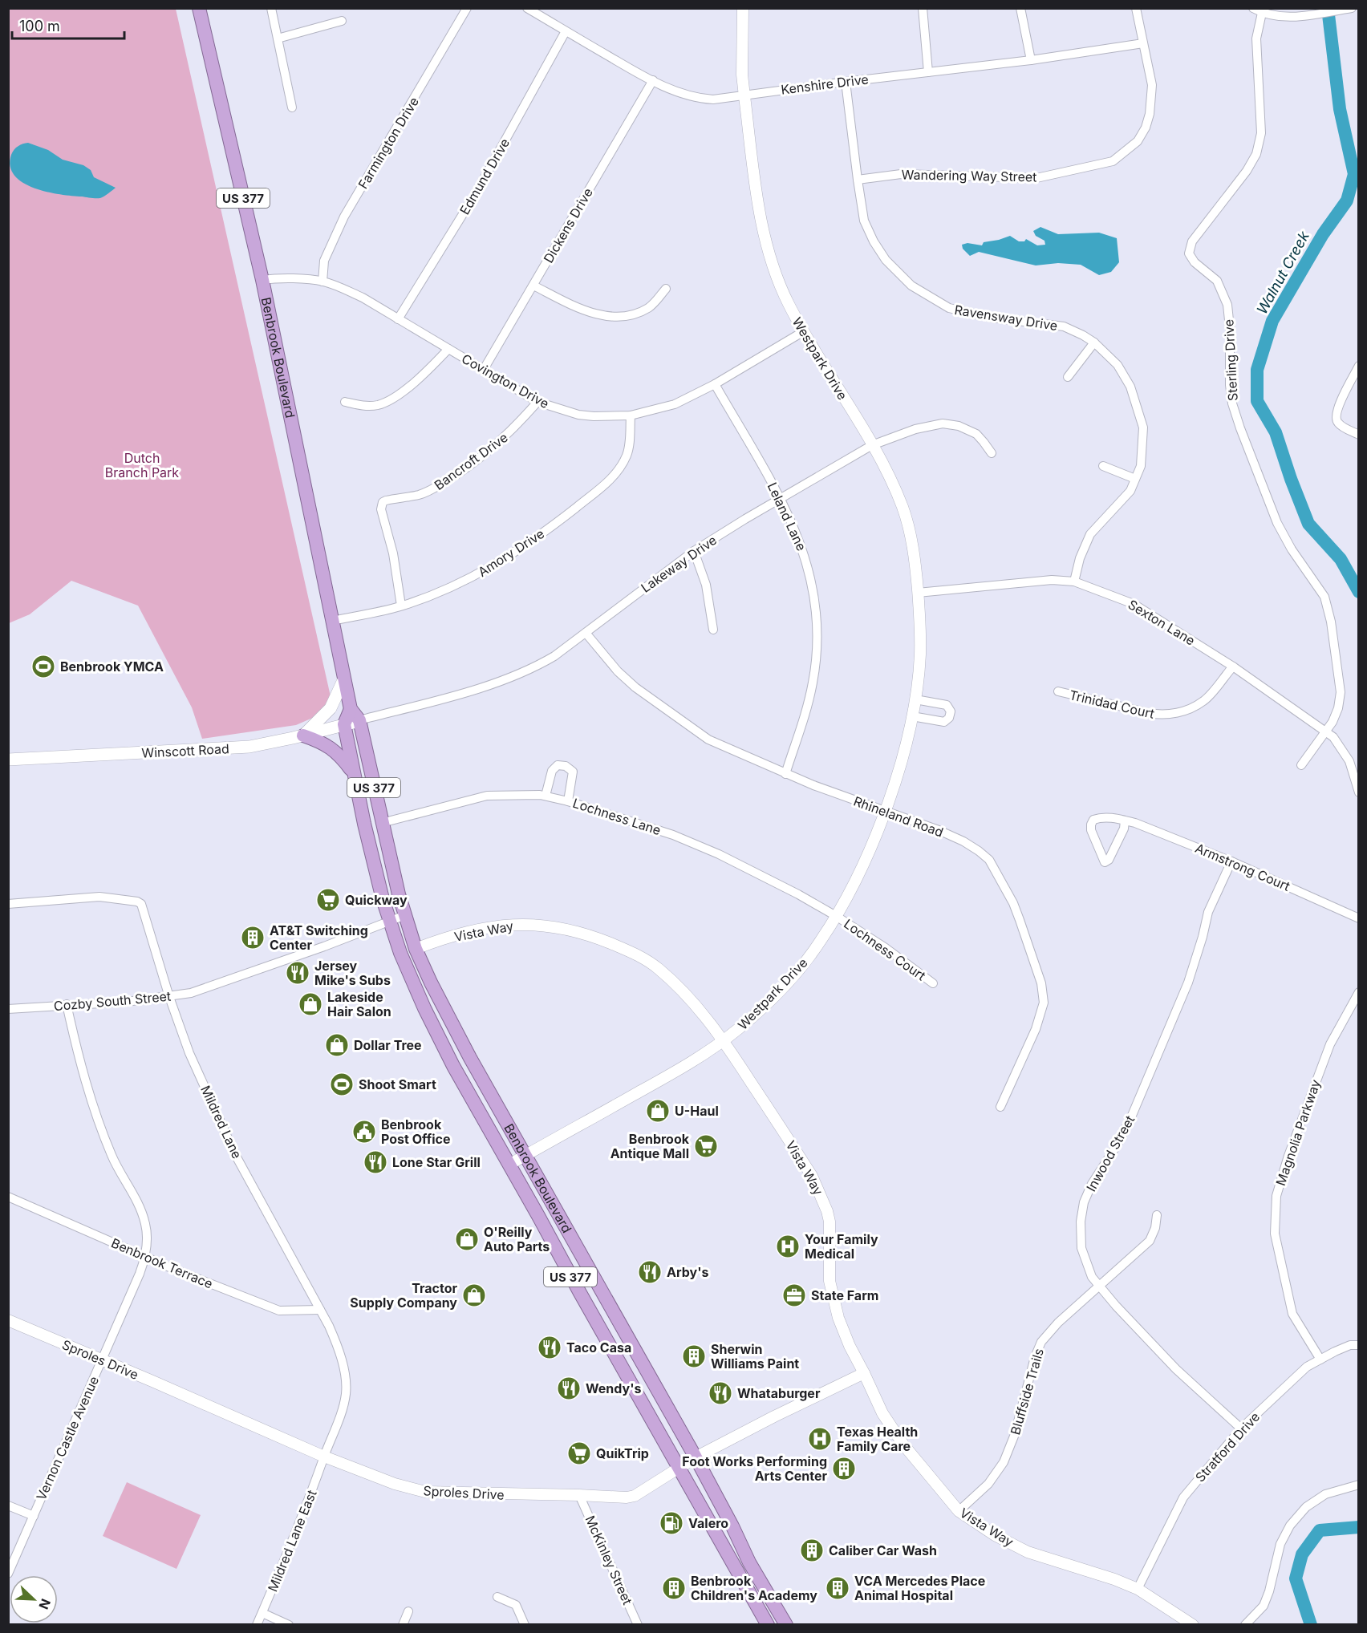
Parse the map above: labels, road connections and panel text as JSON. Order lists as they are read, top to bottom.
{
  "streets": {
    "highway": ["US 377", "Benbrook Boulevard"],
    "main road": ["Winscott Road"],
    "street": [
      "Kenshire Drive",
      "Farmington Drive",
      "Wandering Way Street",
      "Edmund Drive",
      "Dickens Drive",
      "Ravensway Drive",
      "Westpark Drive",
      "Sterling Drive",
      "Covington Drive",
      "Bancroft Drive",
      "Leland Lane",
      "Amory Drive",
      "Lakeway Drive",
      "Sexton Lane",
      "Trinidad Court",
      "Lochness Lane",
      "Rhineland Road",
      "Armstrong Court",
      "Vista Way",
      "Lochness Court",
      "Cozby South Street",
      "Mildred Lane",
      "Magnolia Parkway",
      "Inwood Street",
      "Benbrook Terrace",
      "Sproles Drive",
      "Bluffside Trails",
      "Vernon Castle Avenue",
      "Stratford Drive",
      "Mildred Lane East",
      "McKinley Street"
    ]
  },
  "crossings": [
    ["Kenshire Drive", "Wandering Way Street"],
    ["Kenshire Drive", "Edmund Drive"],
    ["Kenshire Drive", "Dickens Drive"],
    ["Kenshire Drive", "Ravensway Drive"],
    ["Kenshire Drive", "Westpark Drive"],
    ["Farmington Drive", "Covington Drive"],
    ["Wandering Way Street", "Ravensway Drive"],
    ["Edmund Drive", "Covington Drive"],
    ["Dickens Drive", "Covington Drive"],
    ["Ravensway Drive", "Sexton Lane"],
    ["Benbrook Boulevard", "Westpark Drive"],
    ["Benbrook Boulevard", "Covington Drive"],
    ["Benbrook Boulevard", "Amory Drive"],
    ["Benbrook Boulevard", "Lakeway Drive"],
    ["Benbrook Boulevard", "Winscott Road"],
    ["Benbrook Boulevard", "Lochness Lane"],
    ["Benbrook Boulevard", "Vista Way"],
    ["Benbrook Boulevard", "Cozby South Street"],
    ["Benbrook Boulevard", "Sproles Drive"],
    ["Westpark Drive", "Covington Drive"],
    ["Westpark Drive", "Lakeway Drive"],
    ["Westpark Drive", "Sexton Lane"],
    ["Westpark Drive", "Lochness Lane"],
    ["Westpark Drive", "Rhineland Road"],
    ["Westpark Drive", "Vista Way"],
    ["Westpark Drive", "Lochness Court"],
    ["Sterling Drive", "Sexton Lane"],
    ["Covington Drive", "Bancroft Drive"],
    ["Covington Drive", "Leland Lane"],
    ["Covington Drive", "Amory Drive"],
    ["Bancroft Drive", "Amory Drive"],
    ["Leland Lane", "Lakeway Drive"],
    ["Leland Lane", "Rhineland Road"],
    ["Lakeway Drive", "Winscott Road"],
    ["Lakeway Drive", "Rhineland Road"],
    ["Sexton Lane", "Trinidad Court"],
    ["Lochness Lane", "Lochness Court"],
    ["Armstrong Court", "Inwood Street"],
    ["Vista Way", "Sproles Drive"],
    ["Vista Way", "Bluffside Trails"],
    ["Vista Way", "Stratford Drive"],
    ["Cozby South Street", "Mildred Lane"],
    ["Cozby South Street", "Vernon Castle Avenue"],
    ["Mildred Lane", "Benbrook Terrace"],
    ["Mildred Lane", "Sproles Drive"],
    ["Mildred Lane", "Mildred Lane East"],
    ["Magnolia Parkway", "Stratford Drive"],
    ["Inwood Street", "Bluffside Trails"],
    ["Inwood Street", "Stratford Drive"],
    ["Benbrook Terrace", "Vernon Castle Avenue"],
    ["Sproles Drive", "Vernon Castle Avenue"],
    ["Sproles Drive", "Mildred Lane East"],
    ["Sproles Drive", "McKinley Street"]
  ],
  "water": ["Walnut Creek"],
  "parks": ["Dutch Branch Park"],
  "places": {
    "sports": ["Benbrook YMCA", "Shoot Smart"],
    "supermarket": ["Quickway", "Benbrook Antique Mall", "QuikTrip"],
    "building": [
      "AT&T Switching Center",
      "Sherwin Williams Paint",
      "Foot Works Performing Arts Center",
      "Caliber Car Wash",
      "Benbrook Children's Academy",
      "VCA Mercedes Place Animal Hospital"
    ],
    "restaurant": [
      "Jersey Mike's Subs",
      "Lone Star Grill",
      "Arby's",
      "Taco Casa",
      "Wendy's",
      "Whataburger"
    ],
    "shop": [
      "Lakeside Hair Salon",
      "Dollar Tree",
      "U-Haul",
      "O'Reilly Auto Parts",
      "Tractor Supply Company"
    ],
    "public building": ["Benbrook Post Office"],
    "hospital": ["Your Family Medical", "Texas Health Family Care"],
    "office": ["State Farm"],
    "fuel station": ["Valero"]
  },
  "scale_bar": "100 m",
  "north": "bottom right"
}
